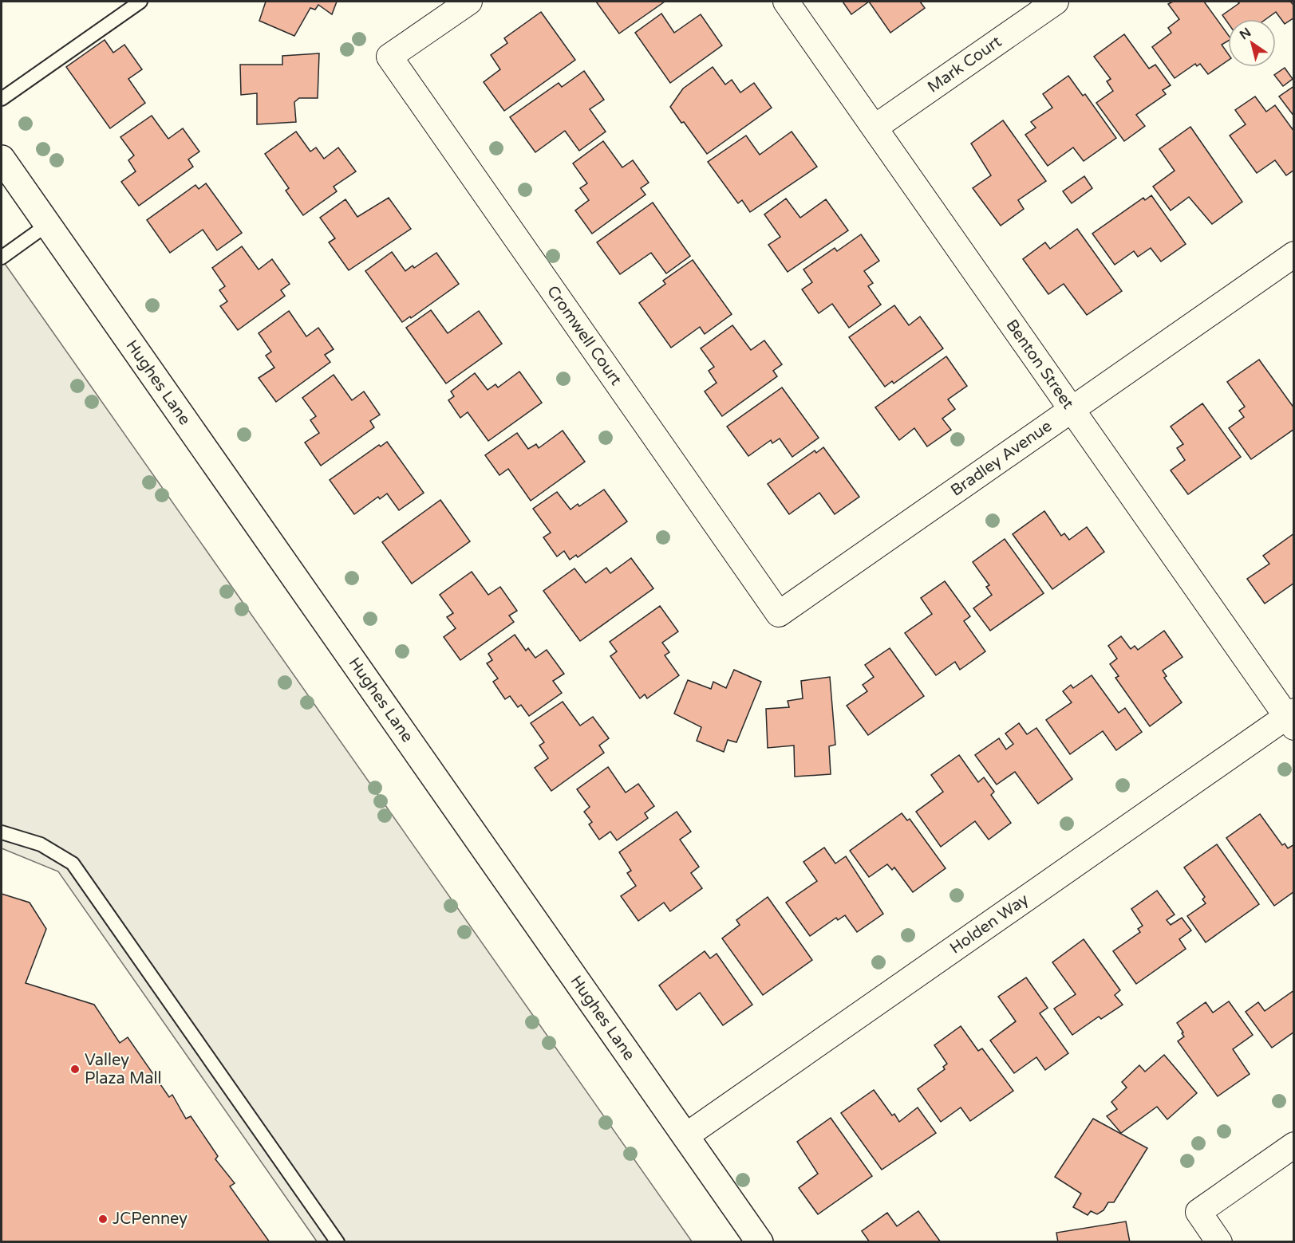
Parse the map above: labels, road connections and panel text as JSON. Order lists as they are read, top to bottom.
{
  "streets": {
    "street": [
      "Mark Court",
      "Cromwell Court",
      "Benton Street",
      "Hughes Lane",
      "Bradley Avenue",
      "Holden Way"
    ]
  },
  "crossings": [
    ["Mark Court", "Benton Street"],
    ["Cromwell Court", "Bradley Avenue"],
    ["Benton Street", "Bradley Avenue"],
    ["Benton Street", "Holden Way"],
    ["Hughes Lane", "Holden Way"]
  ],
  "places": ["Valley Plaza Mall", "JCPenney"],
  "north": "top left"
}
